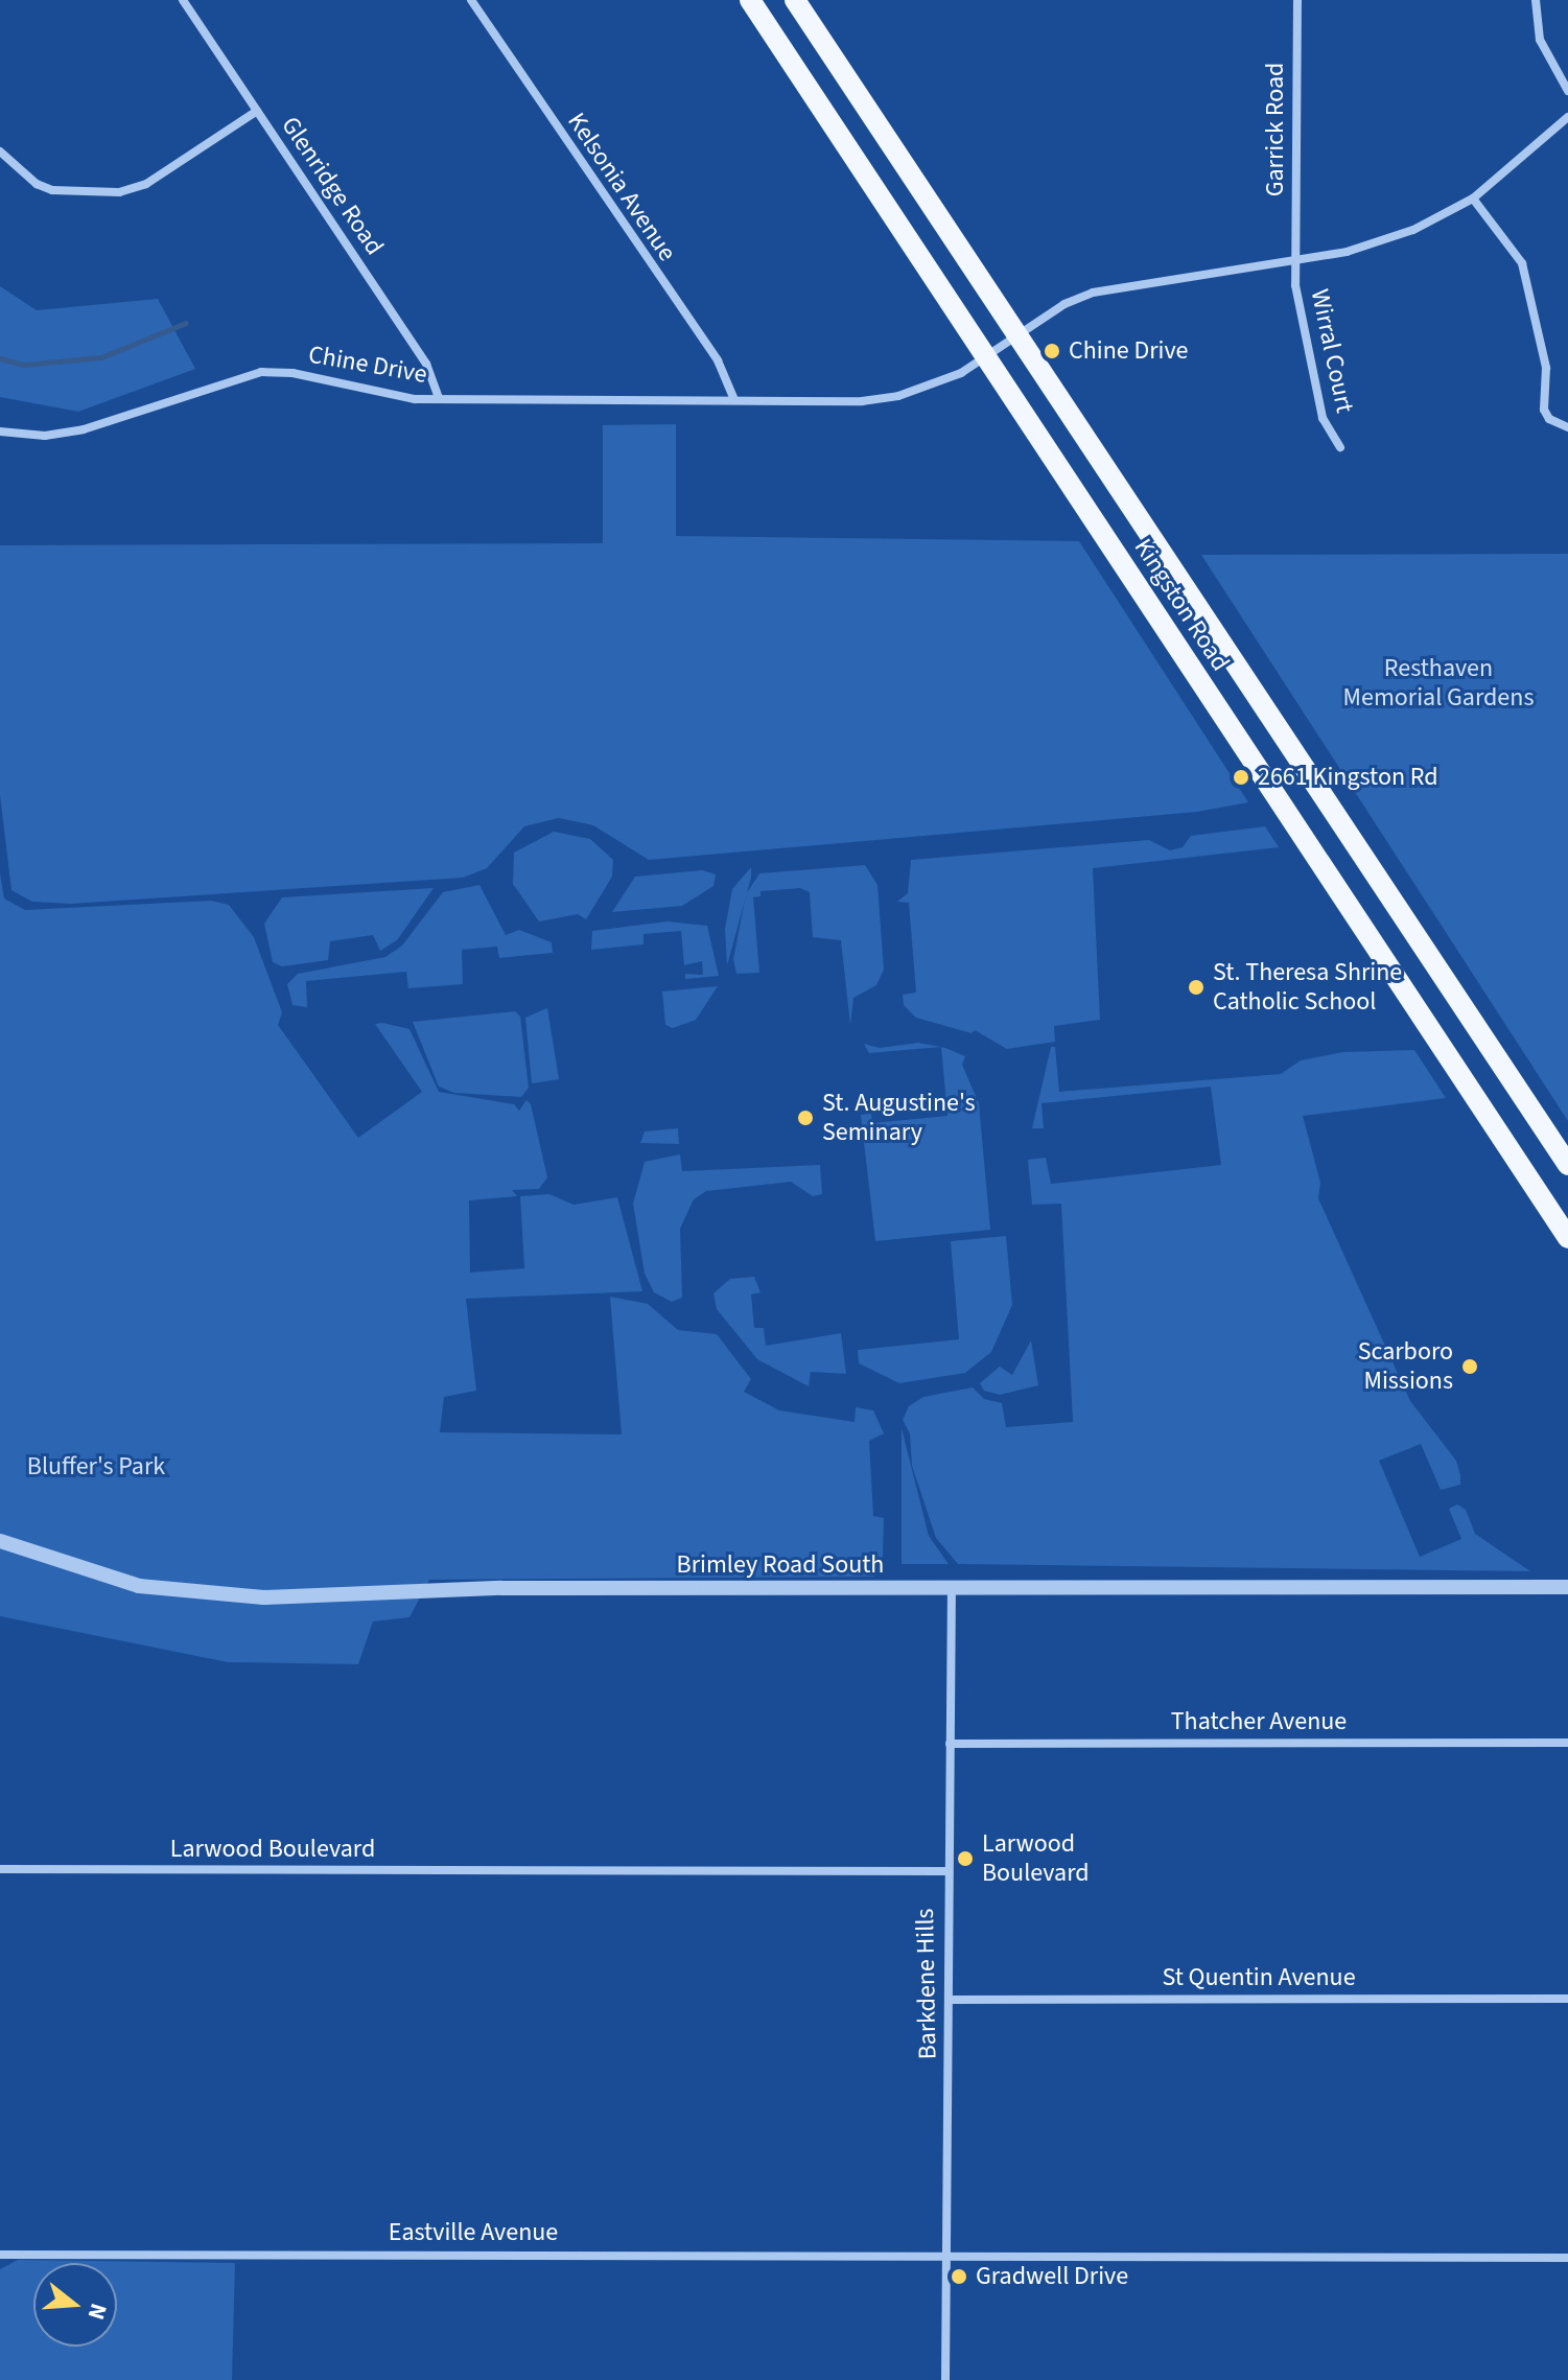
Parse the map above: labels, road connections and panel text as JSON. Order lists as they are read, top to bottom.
{
  "streets": {
    "main road": ["Kingston Road"],
    "street": [
      "Garrick Road",
      "Glenridge Road",
      "Kelsonia Avenue",
      "Wirral Court",
      "Chine Drive",
      "Brimley Road South",
      "Thatcher Avenue",
      "Larwood Boulevard",
      "St Quentin Avenue",
      "Barkdene Hills",
      "Eastville Avenue"
    ]
  },
  "crossings": [
    ["Garrick Road", "Wirral Court"],
    ["Garrick Road", "Chine Drive"],
    ["Glenridge Road", "Chine Drive"],
    ["Kelsonia Avenue", "Chine Drive"],
    ["Wirral Court", "Chine Drive"],
    ["Chine Drive", "Kingston Road"],
    ["Brimley Road South", "Barkdene Hills"],
    ["Thatcher Avenue", "Barkdene Hills"],
    ["Larwood Boulevard", "Barkdene Hills"],
    ["St Quentin Avenue", "Barkdene Hills"],
    ["Barkdene Hills", "Eastville Avenue"]
  ],
  "parks": ["Resthaven Memorial Gardens", "Bluffer's Park"],
  "places": [
    "Chine Drive",
    "2661 Kingston Rd",
    "St. Theresa Shrine Catholic School",
    "St. Augustine's Seminary",
    "Scarboro Missions",
    "Larwood Boulevard",
    "Gradwell Drive"
  ],
  "north": "right"
}
